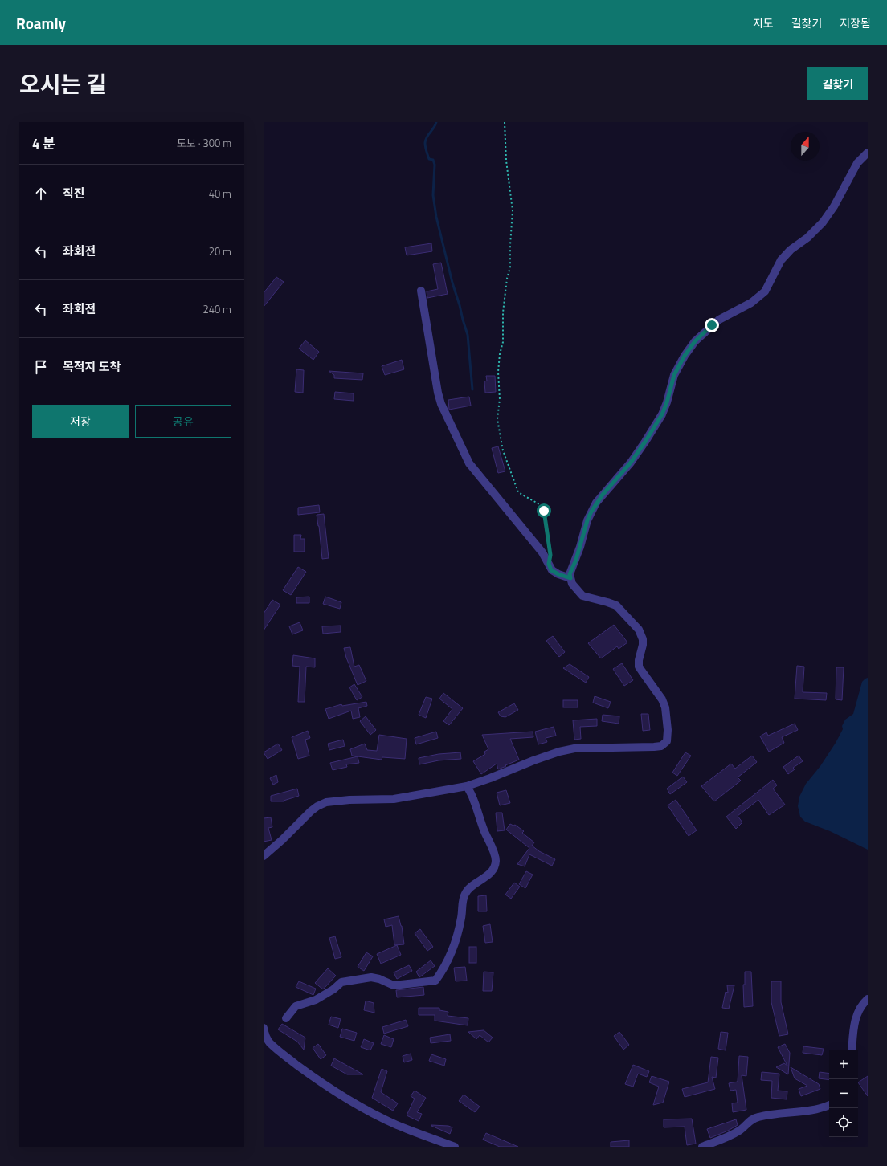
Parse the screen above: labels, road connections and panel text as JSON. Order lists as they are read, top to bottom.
{
  "north": "top",
  "page": {
    "header": "Roamly",
    "nav": ["지도", "길찾기", "저장됨"],
    "title": "오시는 길",
    "buttons": [
      "길찾기",
      ["저장", "공유"]
    ],
    "heading": ["4 분", "도보 · 300 m"],
    "list": [
      ["직진", "40 m"],
      ["좌회전", "20 m"],
      ["좌회전", "240 m"],
      "목적지 도착"
    ],
    "map_buttons": ["+", "−"]
  }
}
